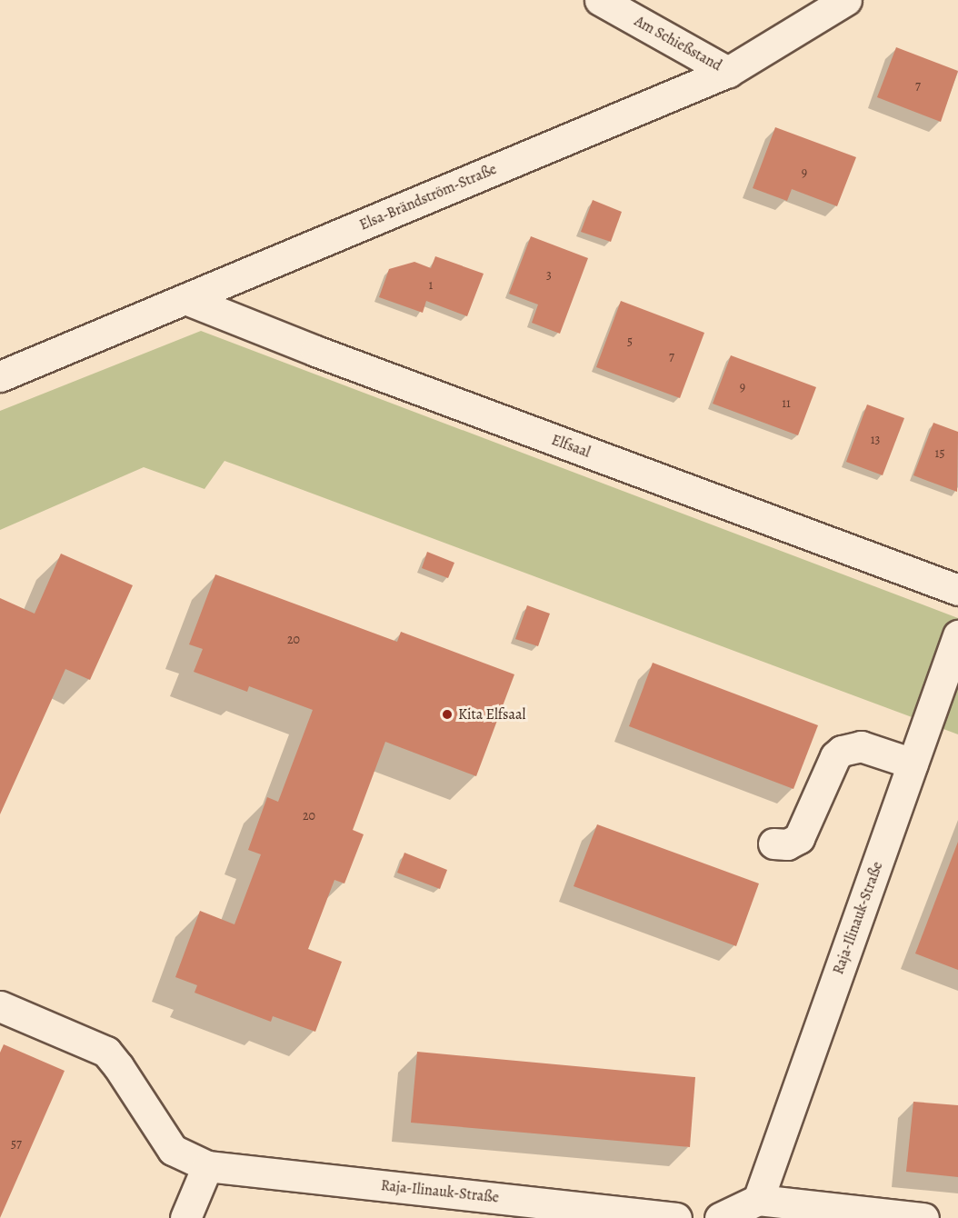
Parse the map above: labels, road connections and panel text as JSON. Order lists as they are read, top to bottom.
{
  "streets": {
    "street": [
      "Am Schießstand",
      "Elsa-Brändström-Straße",
      "Elfsaal",
      "Raja-Ilinauk-Straße"
    ]
  },
  "crossings": [
    ["Am Schießstand", "Elsa-Brändström-Straße"],
    ["Elsa-Brändström-Straße", "Elfsaal"]
  ],
  "places": ["Kita Elfsaal"],
  "house_numbers": [
    "7",
    "9",
    "3",
    "1",
    "5",
    "7",
    "9",
    "11",
    "13",
    "15",
    "20",
    "20",
    "57"
  ]
}
